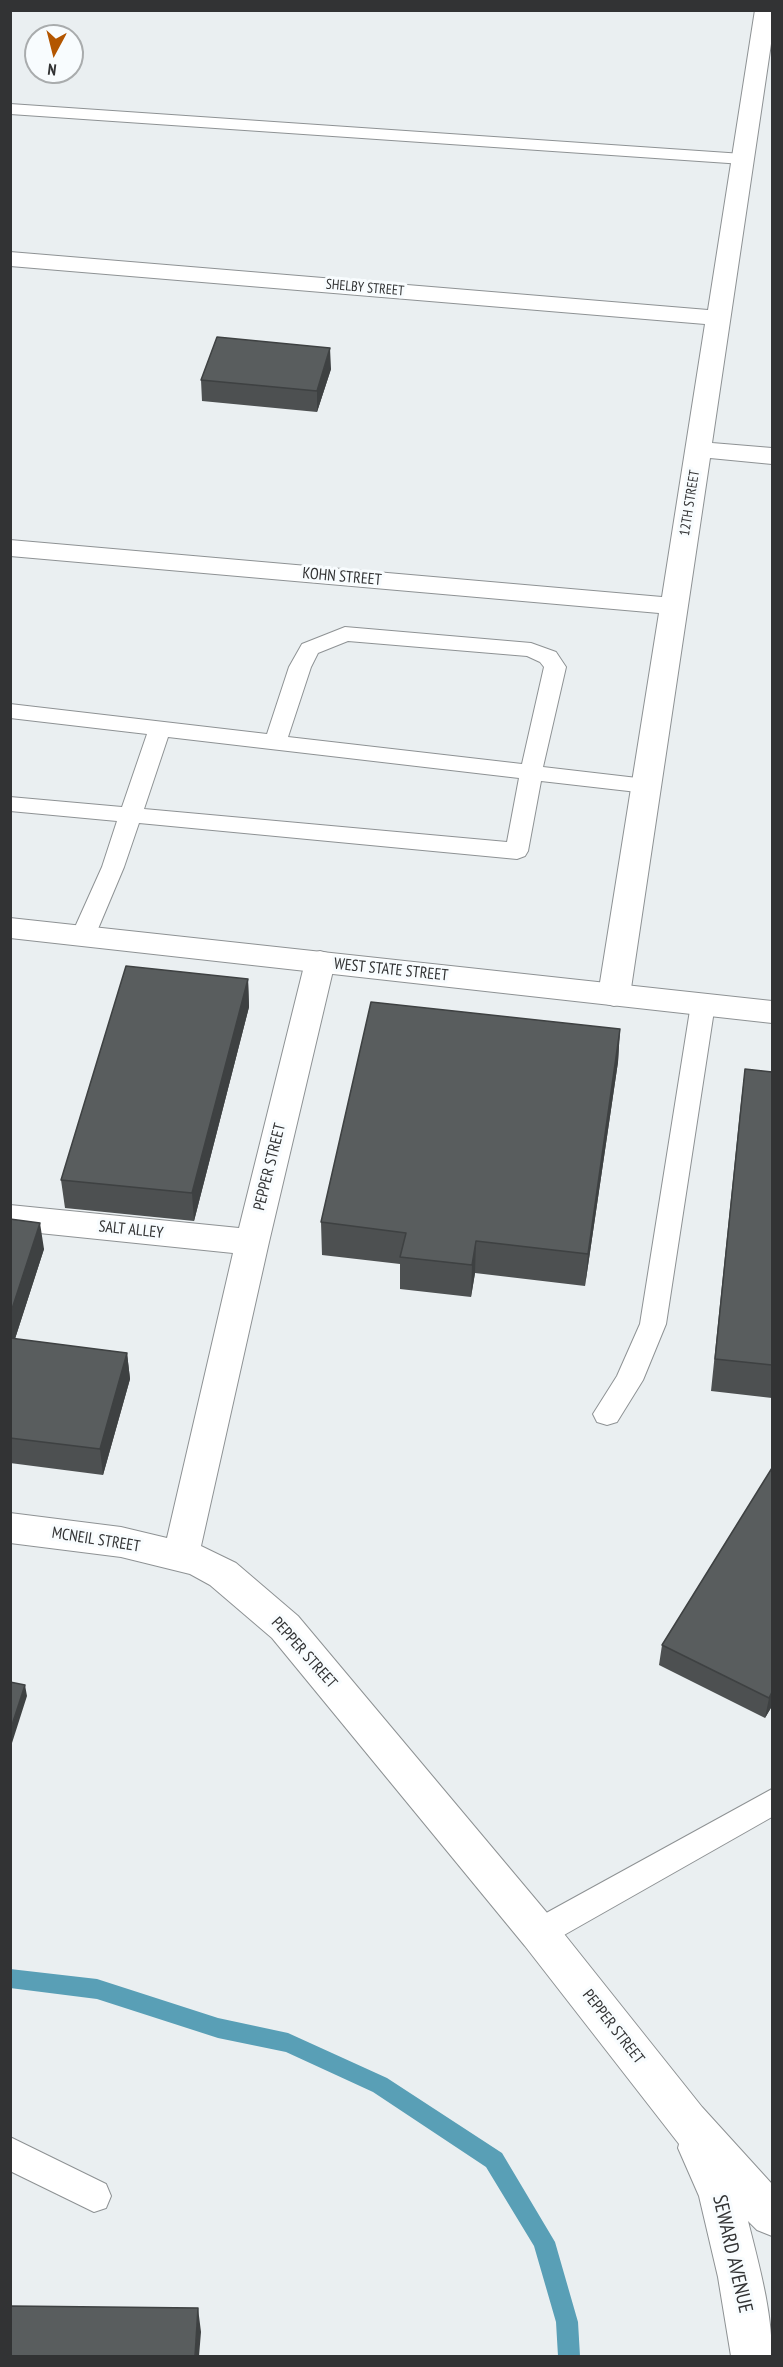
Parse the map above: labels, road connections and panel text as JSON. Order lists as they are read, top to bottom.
{
  "streets": {
    "street": [
      "SHELBY STREET",
      "12TH STREET",
      "KOHN STREET",
      "WEST STATE STREET",
      "PEPPER STREET",
      "SALT ALLEY",
      "MCNEIL STREET",
      "SEWARD AVENUE"
    ]
  },
  "crossings": [
    ["SHELBY STREET", "12TH STREET"],
    ["12TH STREET", "KOHN STREET"],
    ["12TH STREET", "WEST STATE STREET"],
    ["WEST STATE STREET", "PEPPER STREET"],
    ["PEPPER STREET", "SALT ALLEY"],
    ["PEPPER STREET", "MCNEIL STREET"],
    ["PEPPER STREET", "SEWARD AVENUE"]
  ],
  "north": "bottom"
}
